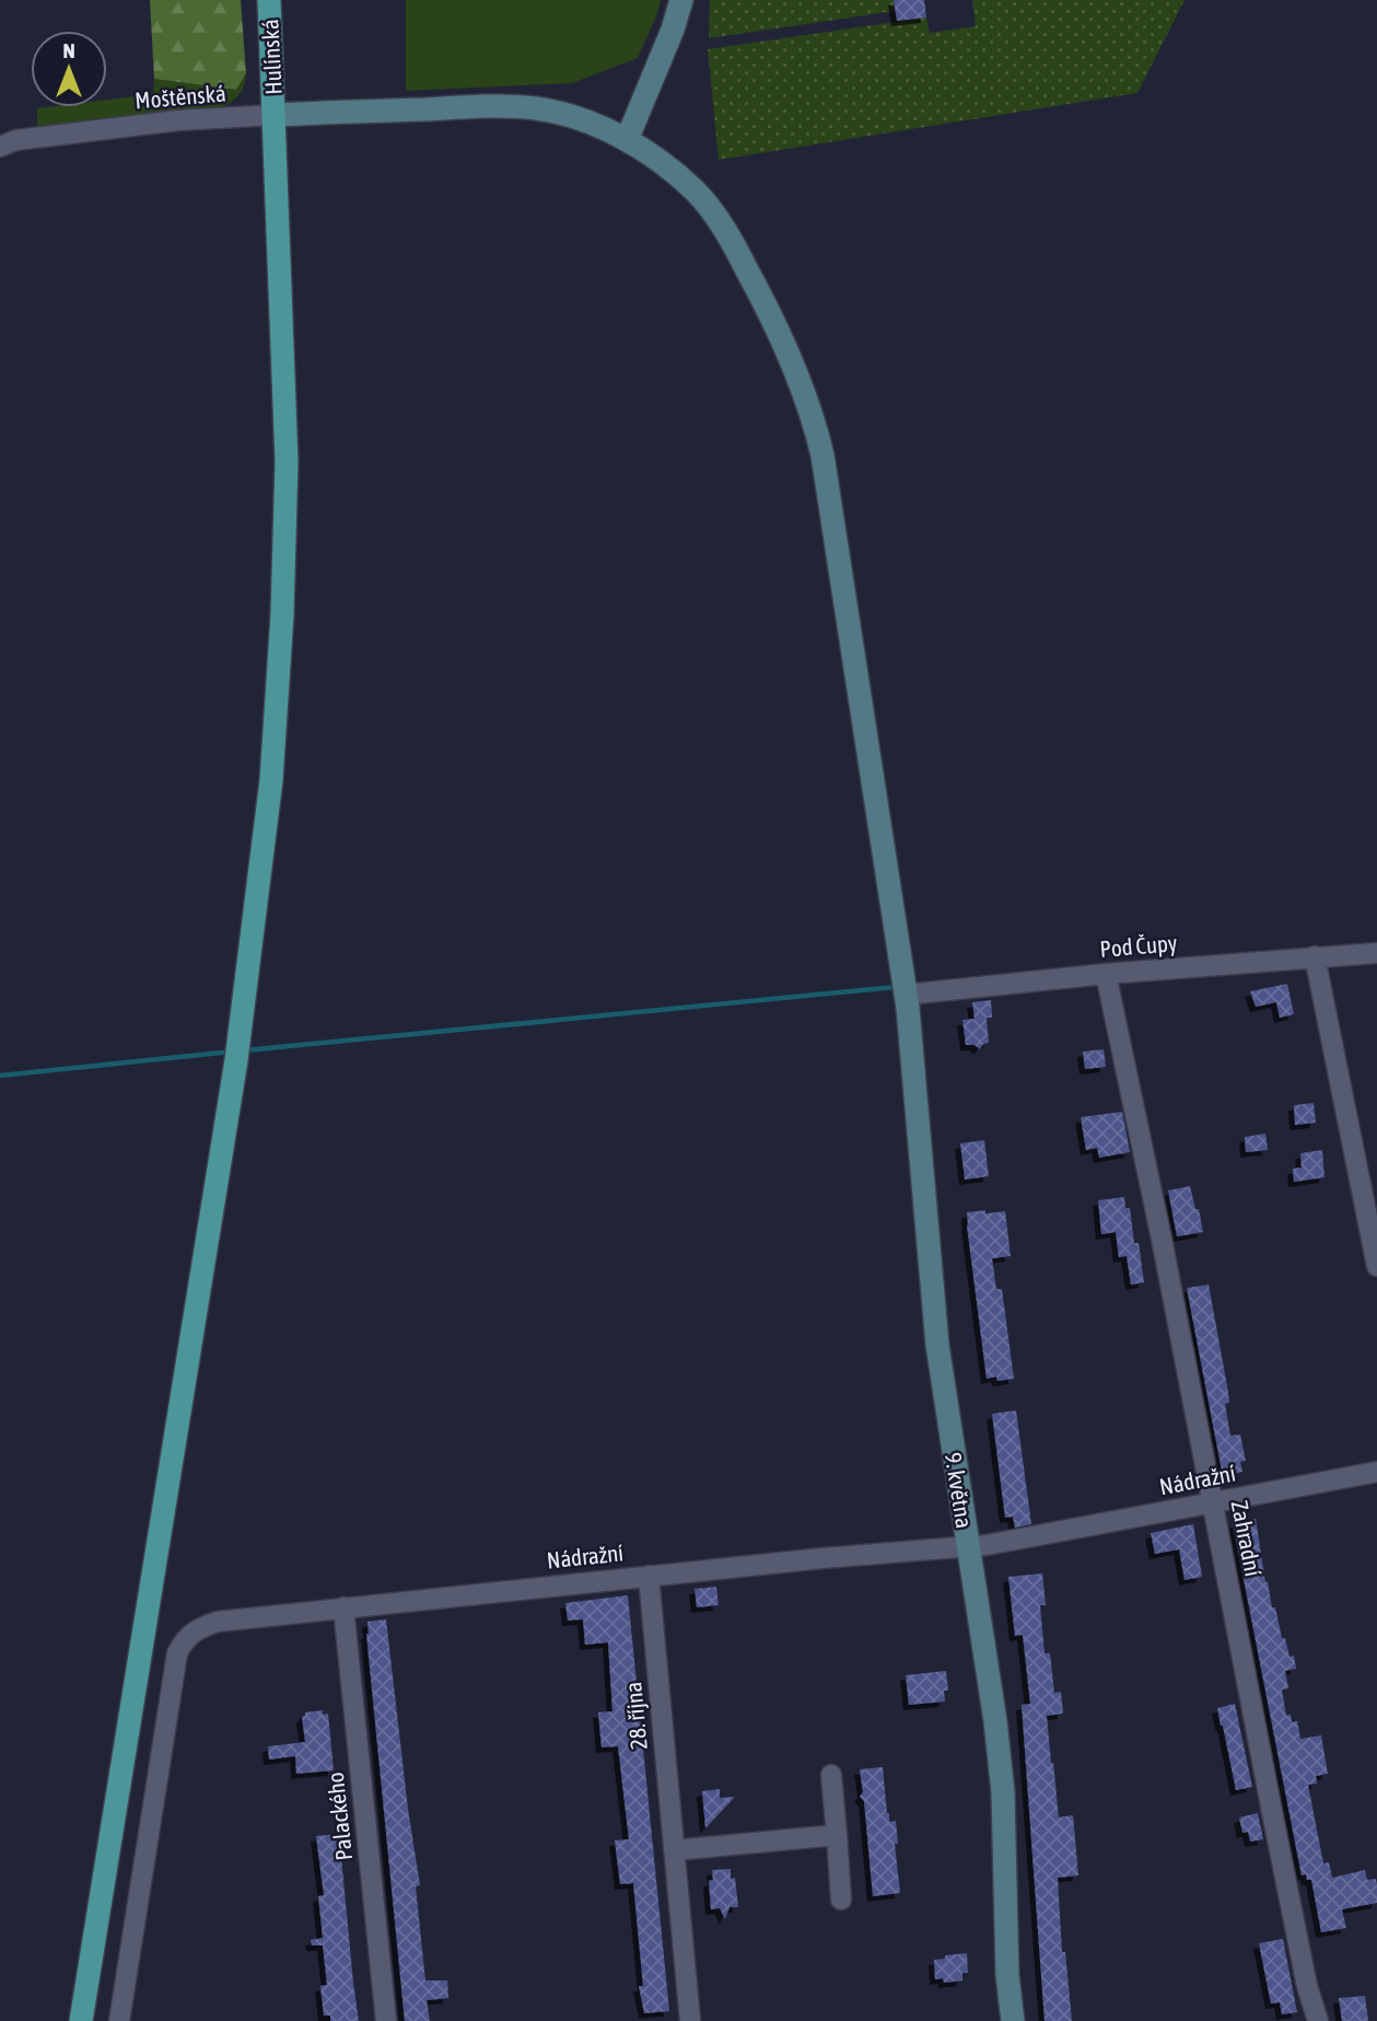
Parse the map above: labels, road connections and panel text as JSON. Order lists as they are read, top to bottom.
{
  "streets": {
    "main road": ["Hulínská"],
    "street": [
      "Moštěnská",
      "Pod Čupy",
      "Nádražní",
      "9. května",
      "Zahradní",
      "28. října",
      "Palackého"
    ]
  },
  "crossings": [
    ["Hulínská", "Moštěnská"],
    ["Hulínská", "9. května"],
    ["Moštěnská", "9. května"],
    ["Pod Čupy", "9. května"],
    ["Pod Čupy", "Zahradní"],
    ["Nádražní", "9. května"],
    ["Nádražní", "Zahradní"],
    ["Nádražní", "28. října"],
    ["Nádražní", "Palackého"]
  ],
  "north": "top"
}
